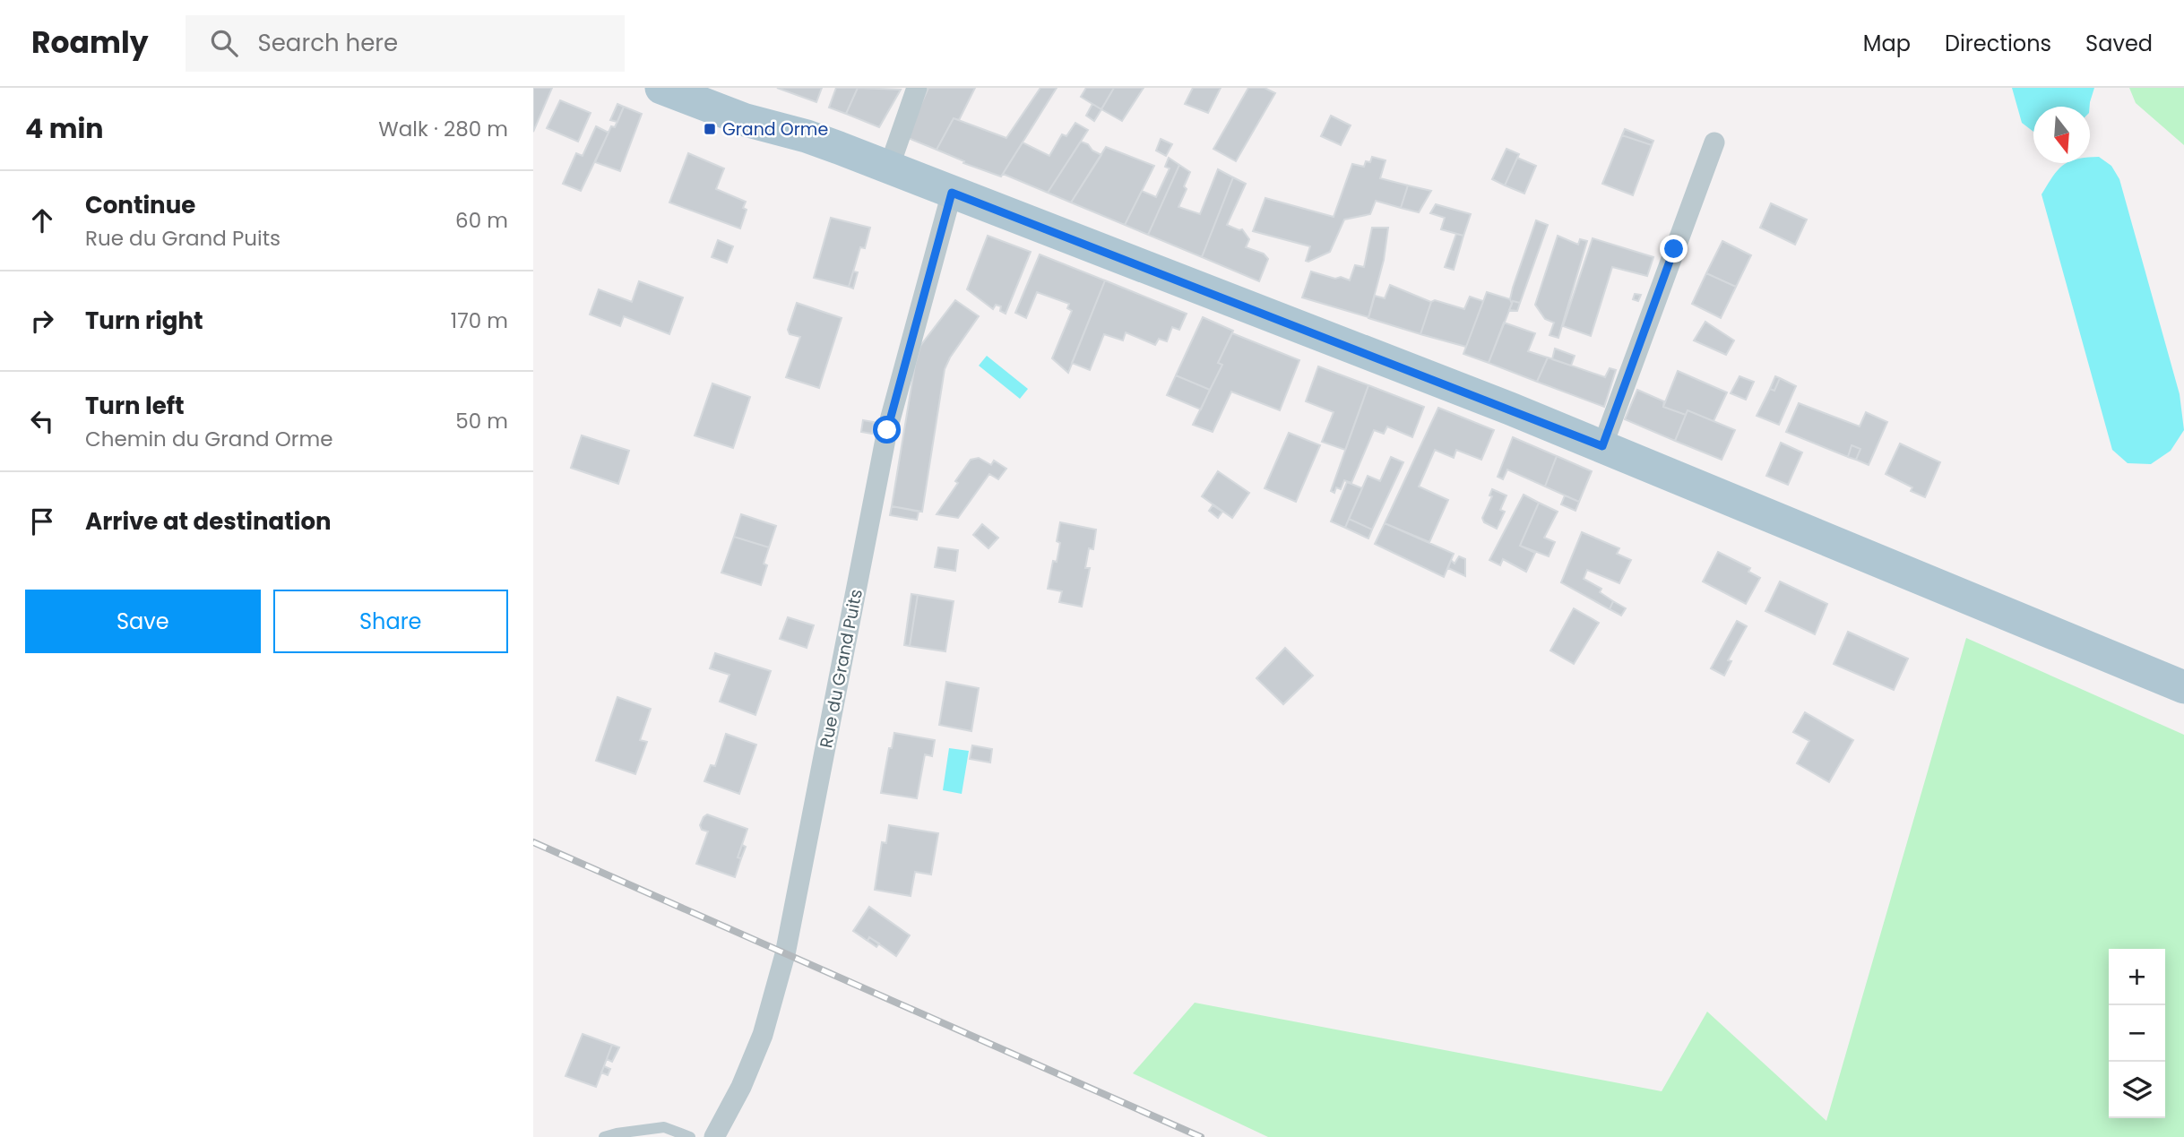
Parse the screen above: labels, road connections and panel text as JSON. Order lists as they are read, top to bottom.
{
  "streets": {
    "street": ["Rue du Grand Puits"]
  },
  "places": {
    "transit": ["Grand Orme"]
  },
  "north": "bottom",
  "page": {
    "header": "Roamly",
    "search": "Search here",
    "nav": ["Map", "Directions", "Saved"],
    "heading": ["4 min", "Walk · 280 m"],
    "list": [
      ["Continue", "Rue du Grand Puits", "60 m"],
      ["Turn right", "170 m"],
      ["Turn left", "Chemin du Grand Orme", "50 m"],
      "Arrive at destination"
    ],
    "buttons": ["Save", "Share"],
    "map_buttons": ["+", "−"]
  }
}
